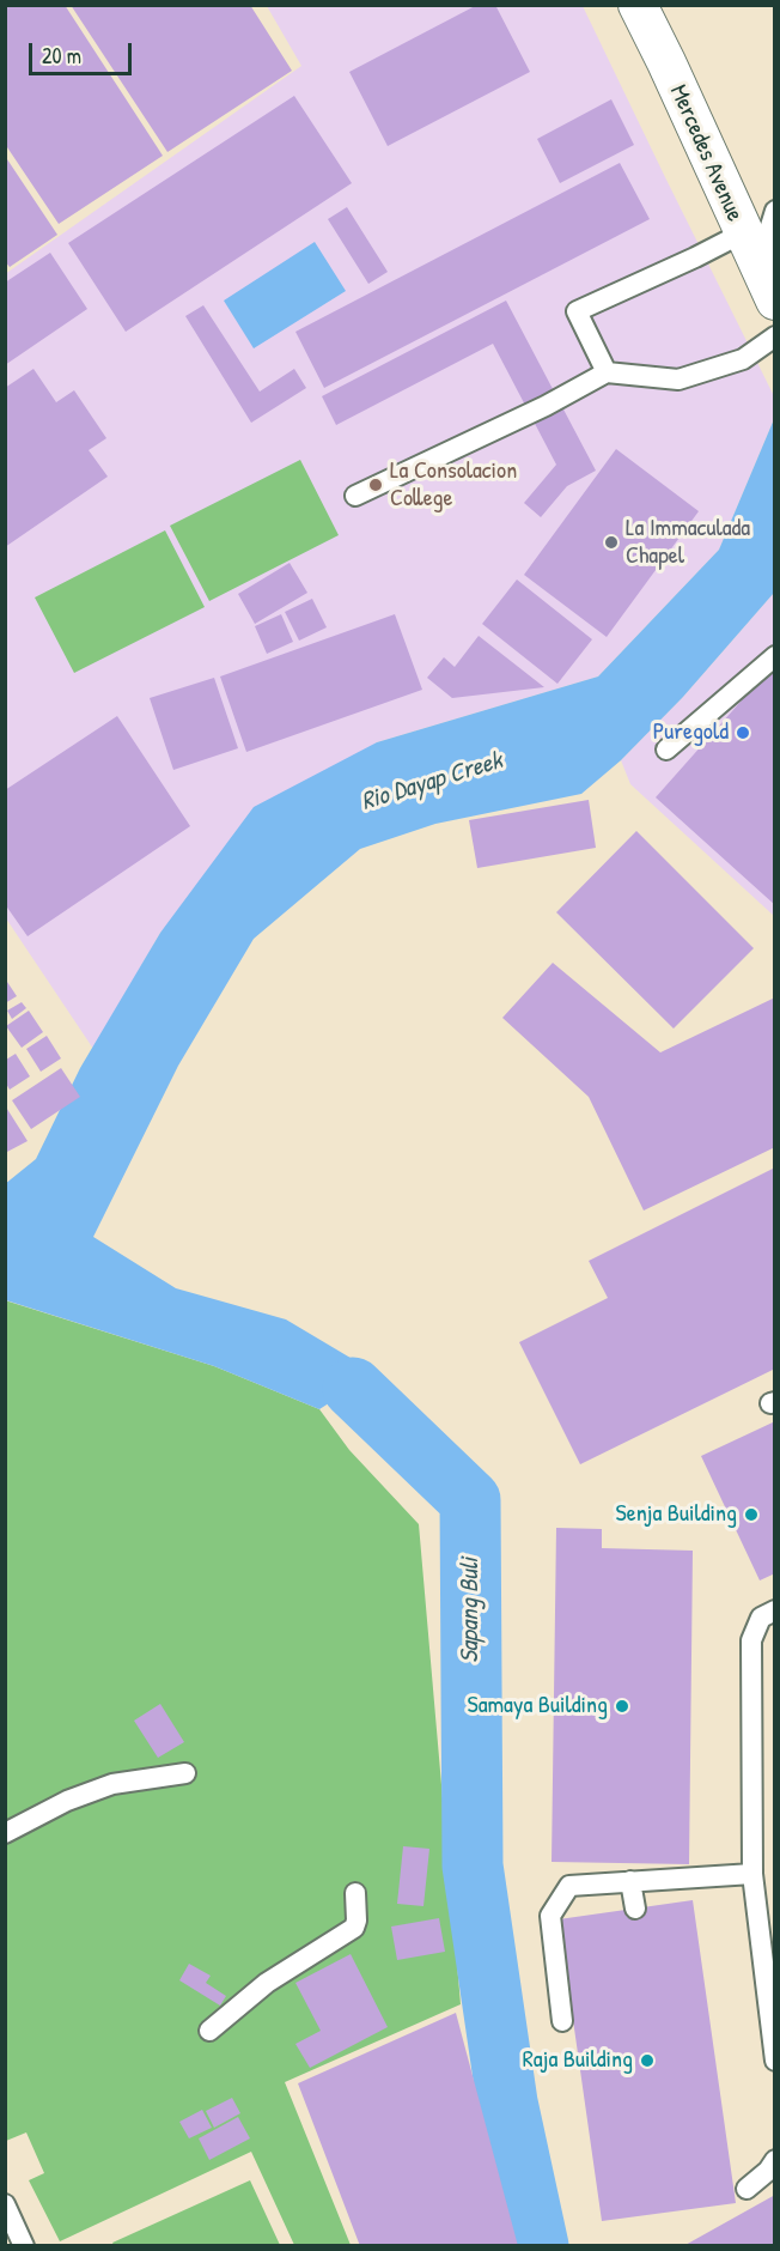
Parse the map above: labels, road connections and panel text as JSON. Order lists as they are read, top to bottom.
{
  "streets": {
    "street": ["Mercedes Avenue"]
  },
  "water": ["Rio Dayap Creek", "Sapang Buli"],
  "places": [
    "La Consolacion College",
    "La Immaculada Chapel",
    "Puregold",
    "Senja Building",
    "Samaya Building",
    "Raja Building"
  ],
  "scale_bar": "20 m"
}
